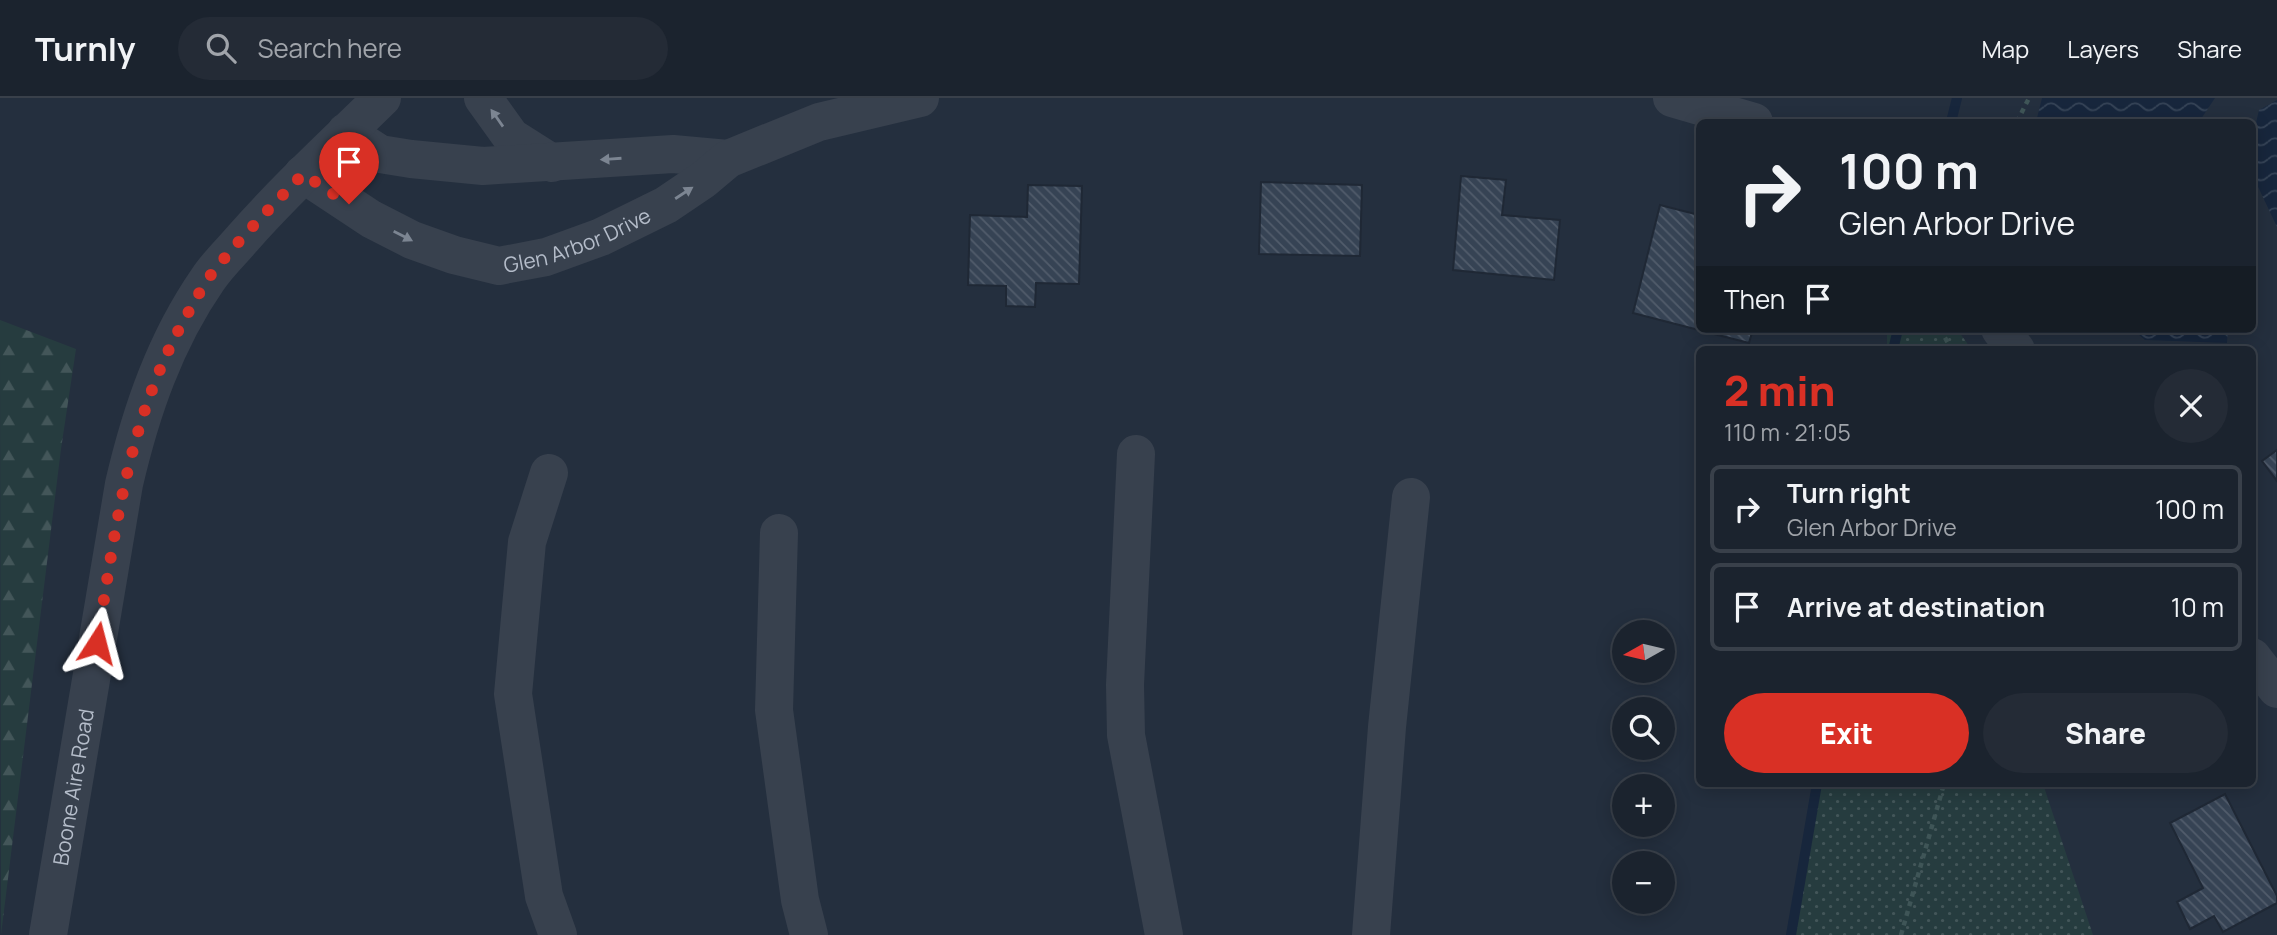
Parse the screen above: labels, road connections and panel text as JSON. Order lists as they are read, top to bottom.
{
  "streets": {
    "street": ["Glen Arbor Drive", "Boone Aire Road"]
  },
  "crossings": [
    ["Glen Arbor Drive", "Boone Aire Road"]
  ],
  "north": "left",
  "page": {
    "header": "Turnly",
    "search": "Search here",
    "nav": ["Map", "Layers", "Share"],
    "turn": ["100 m", "Glen Arbor Drive"],
    "then": "Then",
    "heading": ["2 min", "110 m · 21:05"],
    "list": [
      {
        "name": "Turn right",
        "note": "Glen Arbor Drive",
        "value": "100 m"
      },
      {
        "name": "Arrive at destination",
        "value": "10 m"
      }
    ],
    "map_buttons": ["+", "−"],
    "buttons": ["Exit", "Share"]
  }
}
